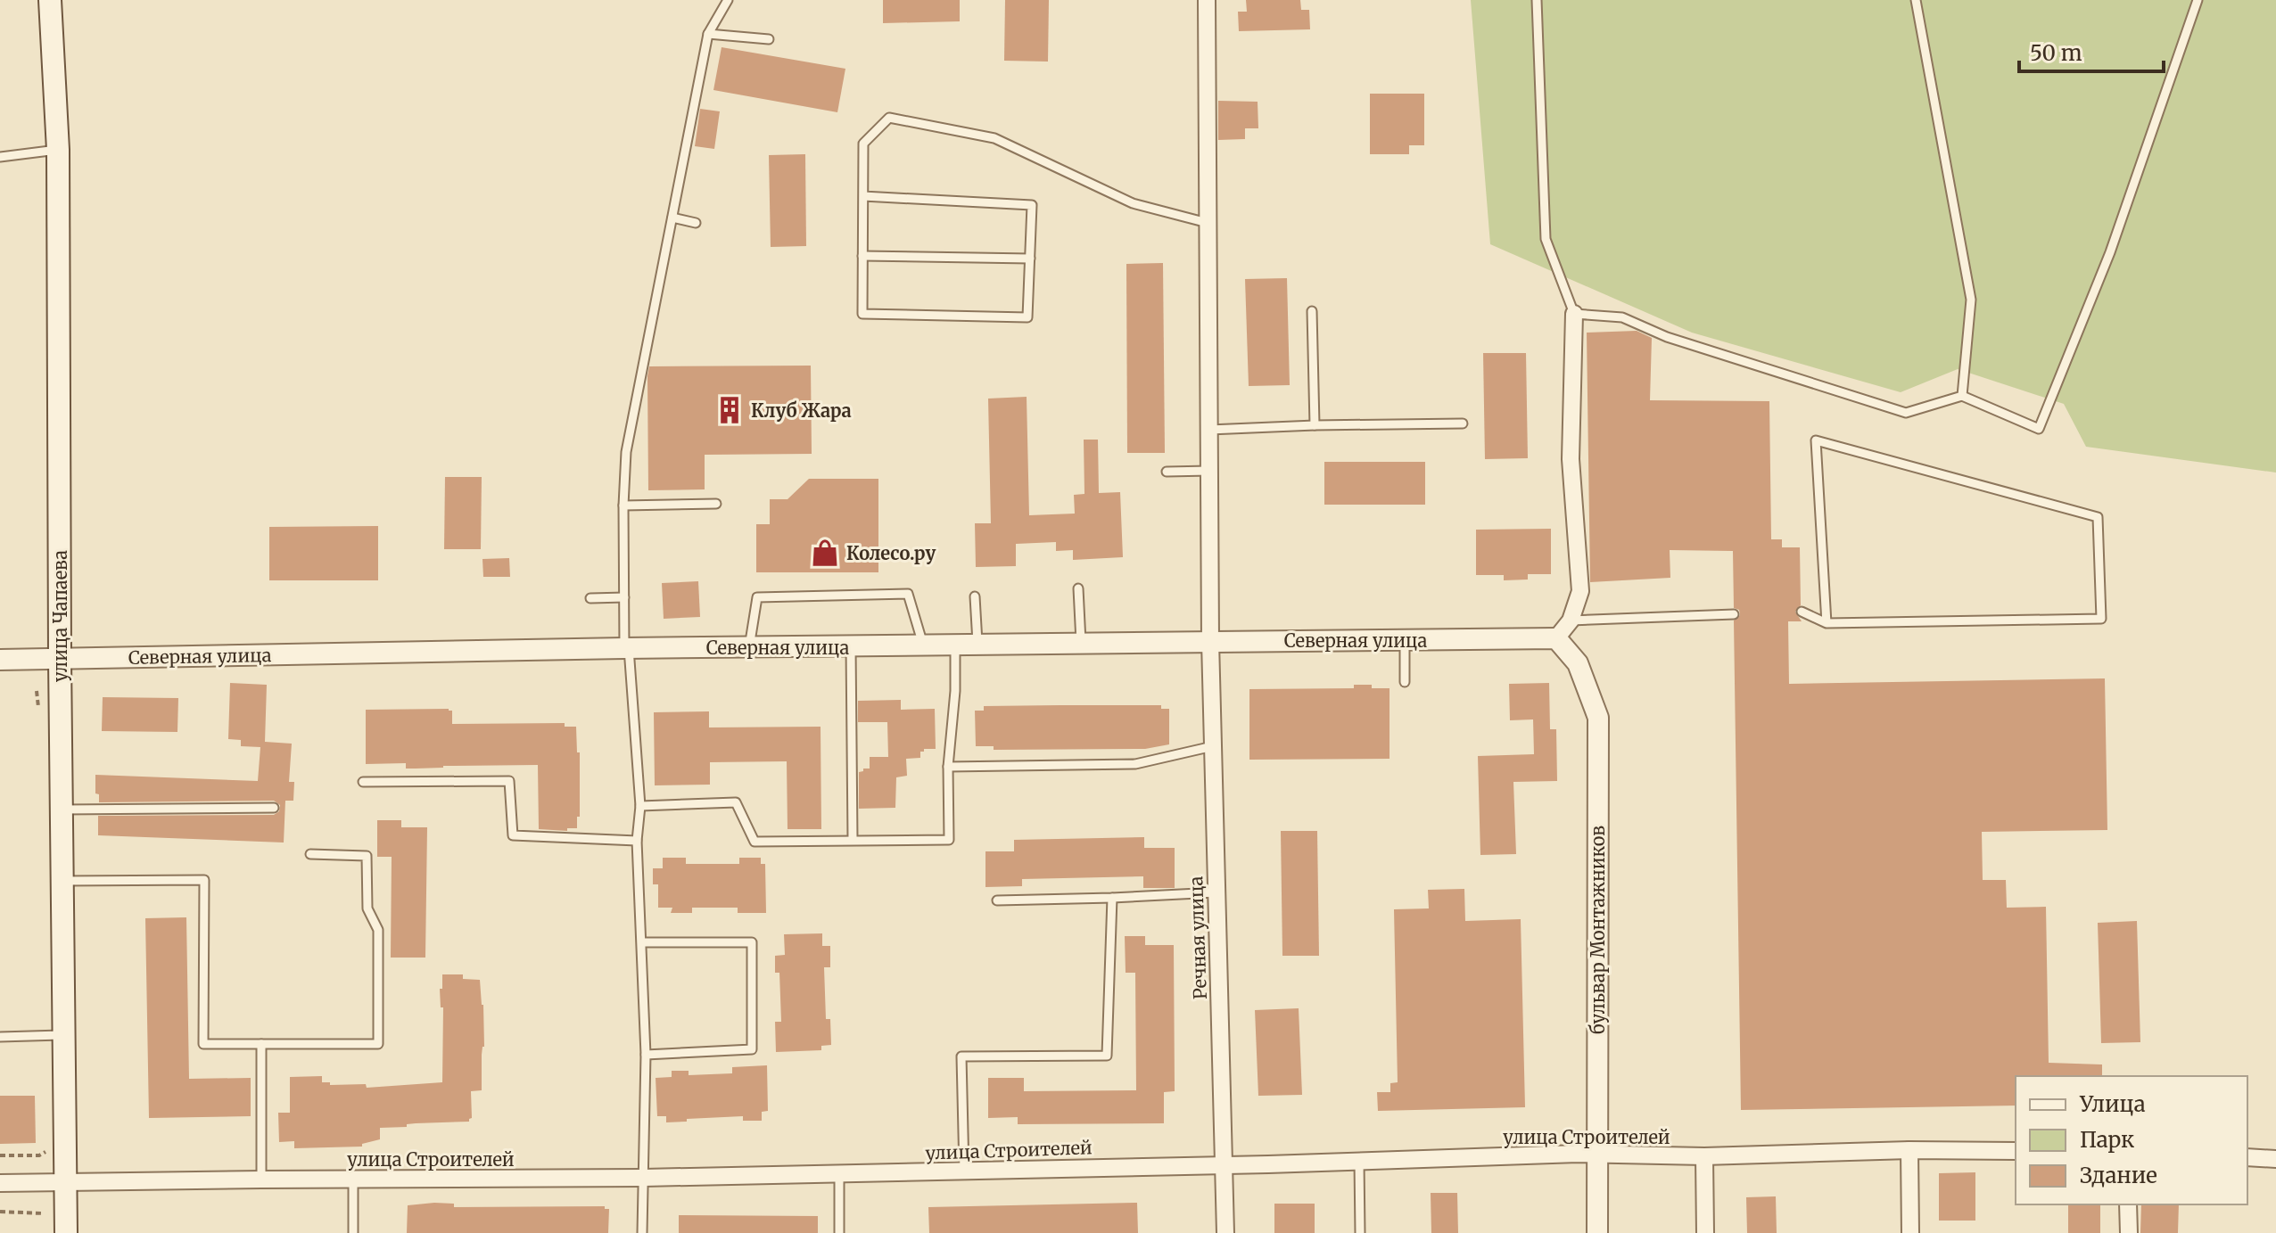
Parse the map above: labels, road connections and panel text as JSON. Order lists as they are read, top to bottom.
{
  "streets": {
    "main road": ["улица Чапаева"],
    "street": [
      "Северная улица",
      "бульвар Монтажников",
      "Речная улица",
      "улица Строителей"
    ]
  },
  "crossings": [
    ["улица Чапаева", "Северная улица"],
    ["улица Чапаева", "улица Строителей"],
    ["Северная улица", "бульвар Монтажников"],
    ["Северная улица", "Речная улица"],
    ["бульвар Монтажников", "улица Строителей"],
    ["Речная улица", "улица Строителей"]
  ],
  "places": {
    "building": ["Клуб Жара"],
    "shop": ["Колесо.ру"]
  },
  "legend": ["Улица", "Парк", "Здание"],
  "scale_bar": "50 m"
}
